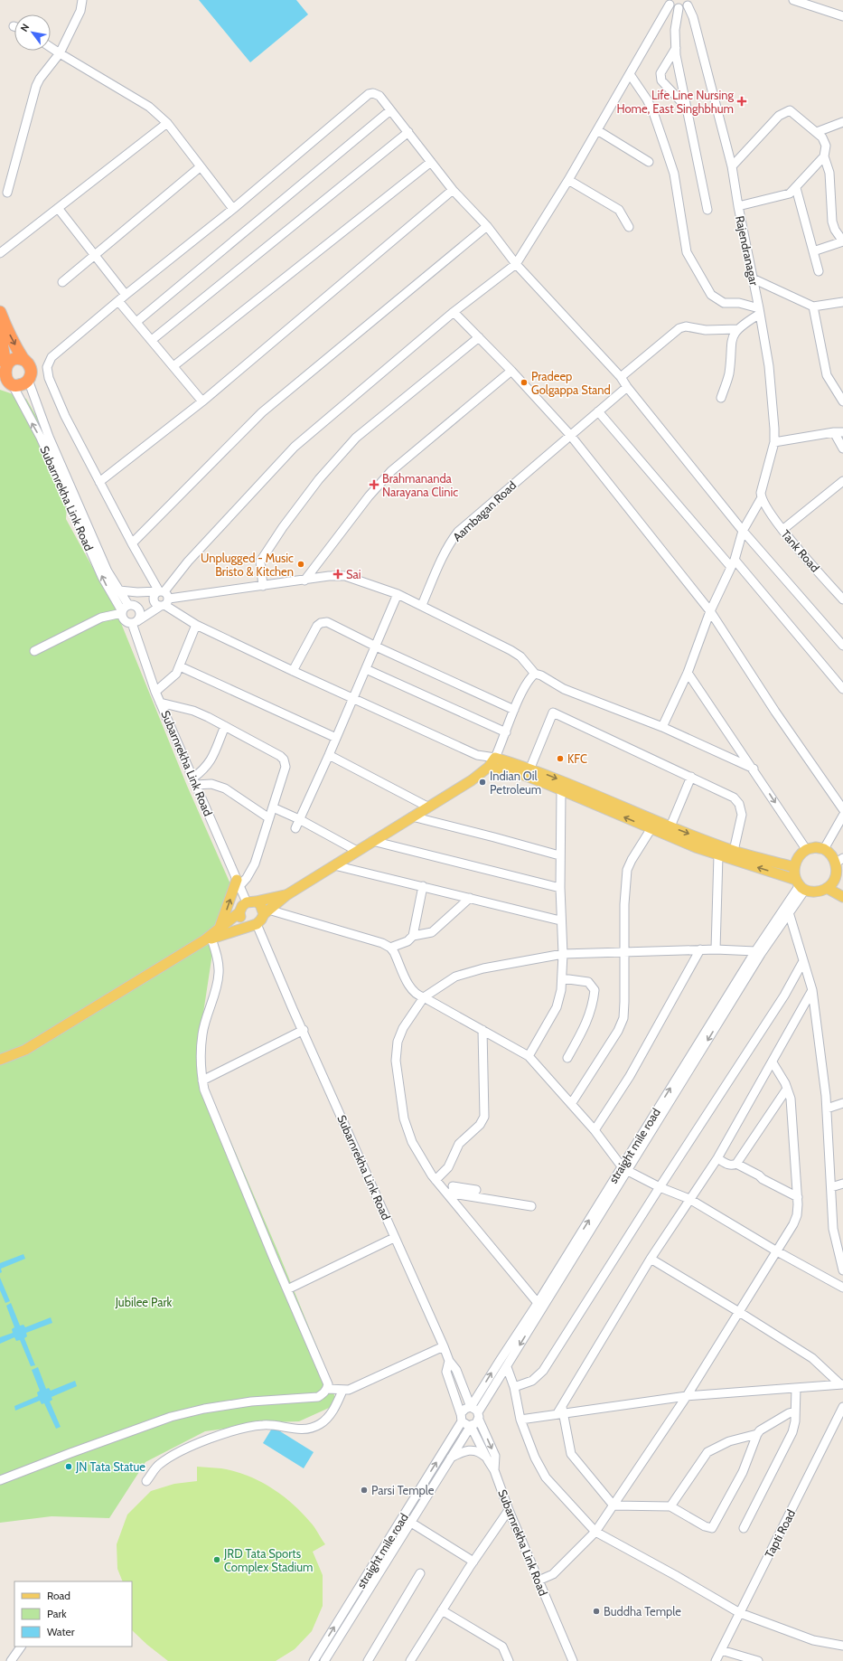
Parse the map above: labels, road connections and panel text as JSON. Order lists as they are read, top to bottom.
{
  "streets": {
    "street": [
      "Rajendranagar",
      "Subarnrekha Link Road",
      "Aambagan Road",
      "Tank Road",
      "straight mile road",
      "Tapti Road"
    ]
  },
  "crossings": [
    ["Rajendranagar", "Tank Road"],
    ["Subarnrekha Link Road", "straight mile road"]
  ],
  "parks": ["Jubilee Park"],
  "places": {
    "health": ["Life Line Nursing Home, East Singhbhum", "Brahmananda Narayana Clinic", "Sai"],
    "other": [
      "Pradeep Golgappa Stand",
      "Unplugged - Music Bristo & Kitchen",
      "KFC",
      "Indian Oil Petroleum",
      "JN Tata Statue",
      "Parsi Temple",
      "JRD Tata Sports Complex Stadium",
      "Buddha Temple"
    ]
  },
  "legend": ["Road", "Park", "Water"],
  "north": "top left"
}
